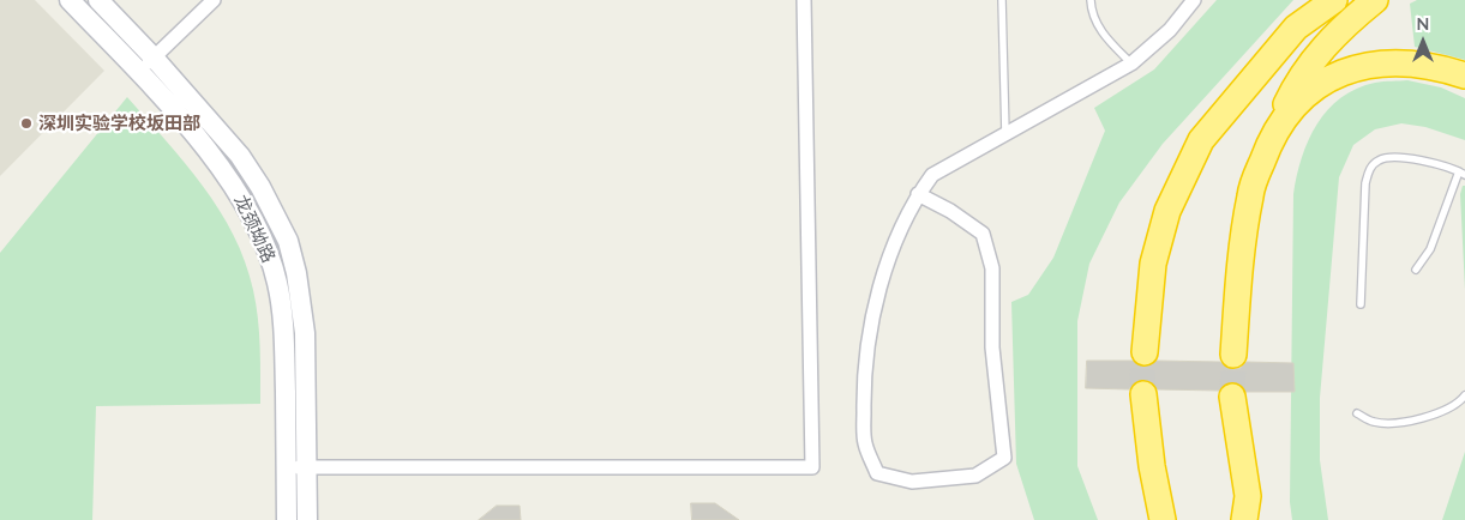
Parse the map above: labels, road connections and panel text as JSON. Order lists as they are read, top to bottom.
{
  "streets": {
    "main road": ["龙颈坳路"]
  },
  "places": ["深圳实验学校坂田部"],
  "north": "top"
}
